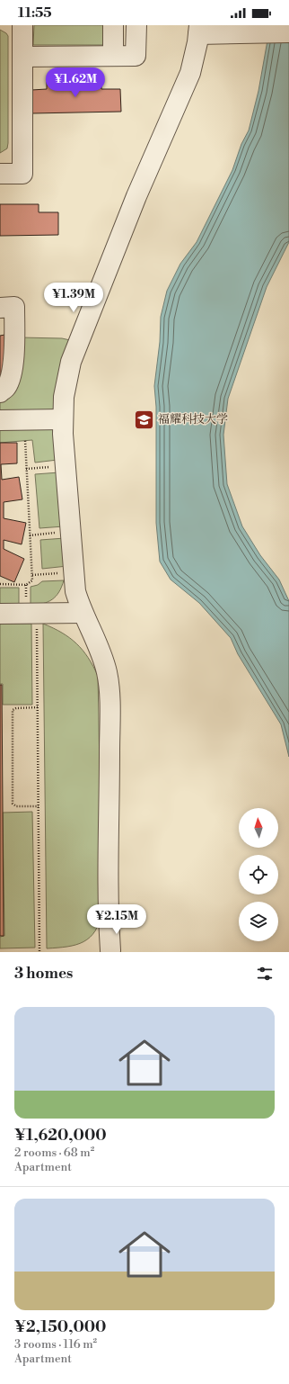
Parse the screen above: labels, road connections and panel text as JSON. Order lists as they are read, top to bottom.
{
  "places": {
    "school or university": ["福耀科技大学"]
  },
  "north": "top",
  "page": {
    "status": "11:55",
    "price": ["¥1.62M", "¥1.39M", "¥2.15M"],
    "heading": "3 homes",
    "list": [
      {
        "name": "¥1,620,000",
        "note": "2 rooms · 68 m² · Apartment"
      },
      {
        "name": "¥2,150,000",
        "note": "3 rooms · 116 m² · Apartment"
      }
    ]
  }
}
